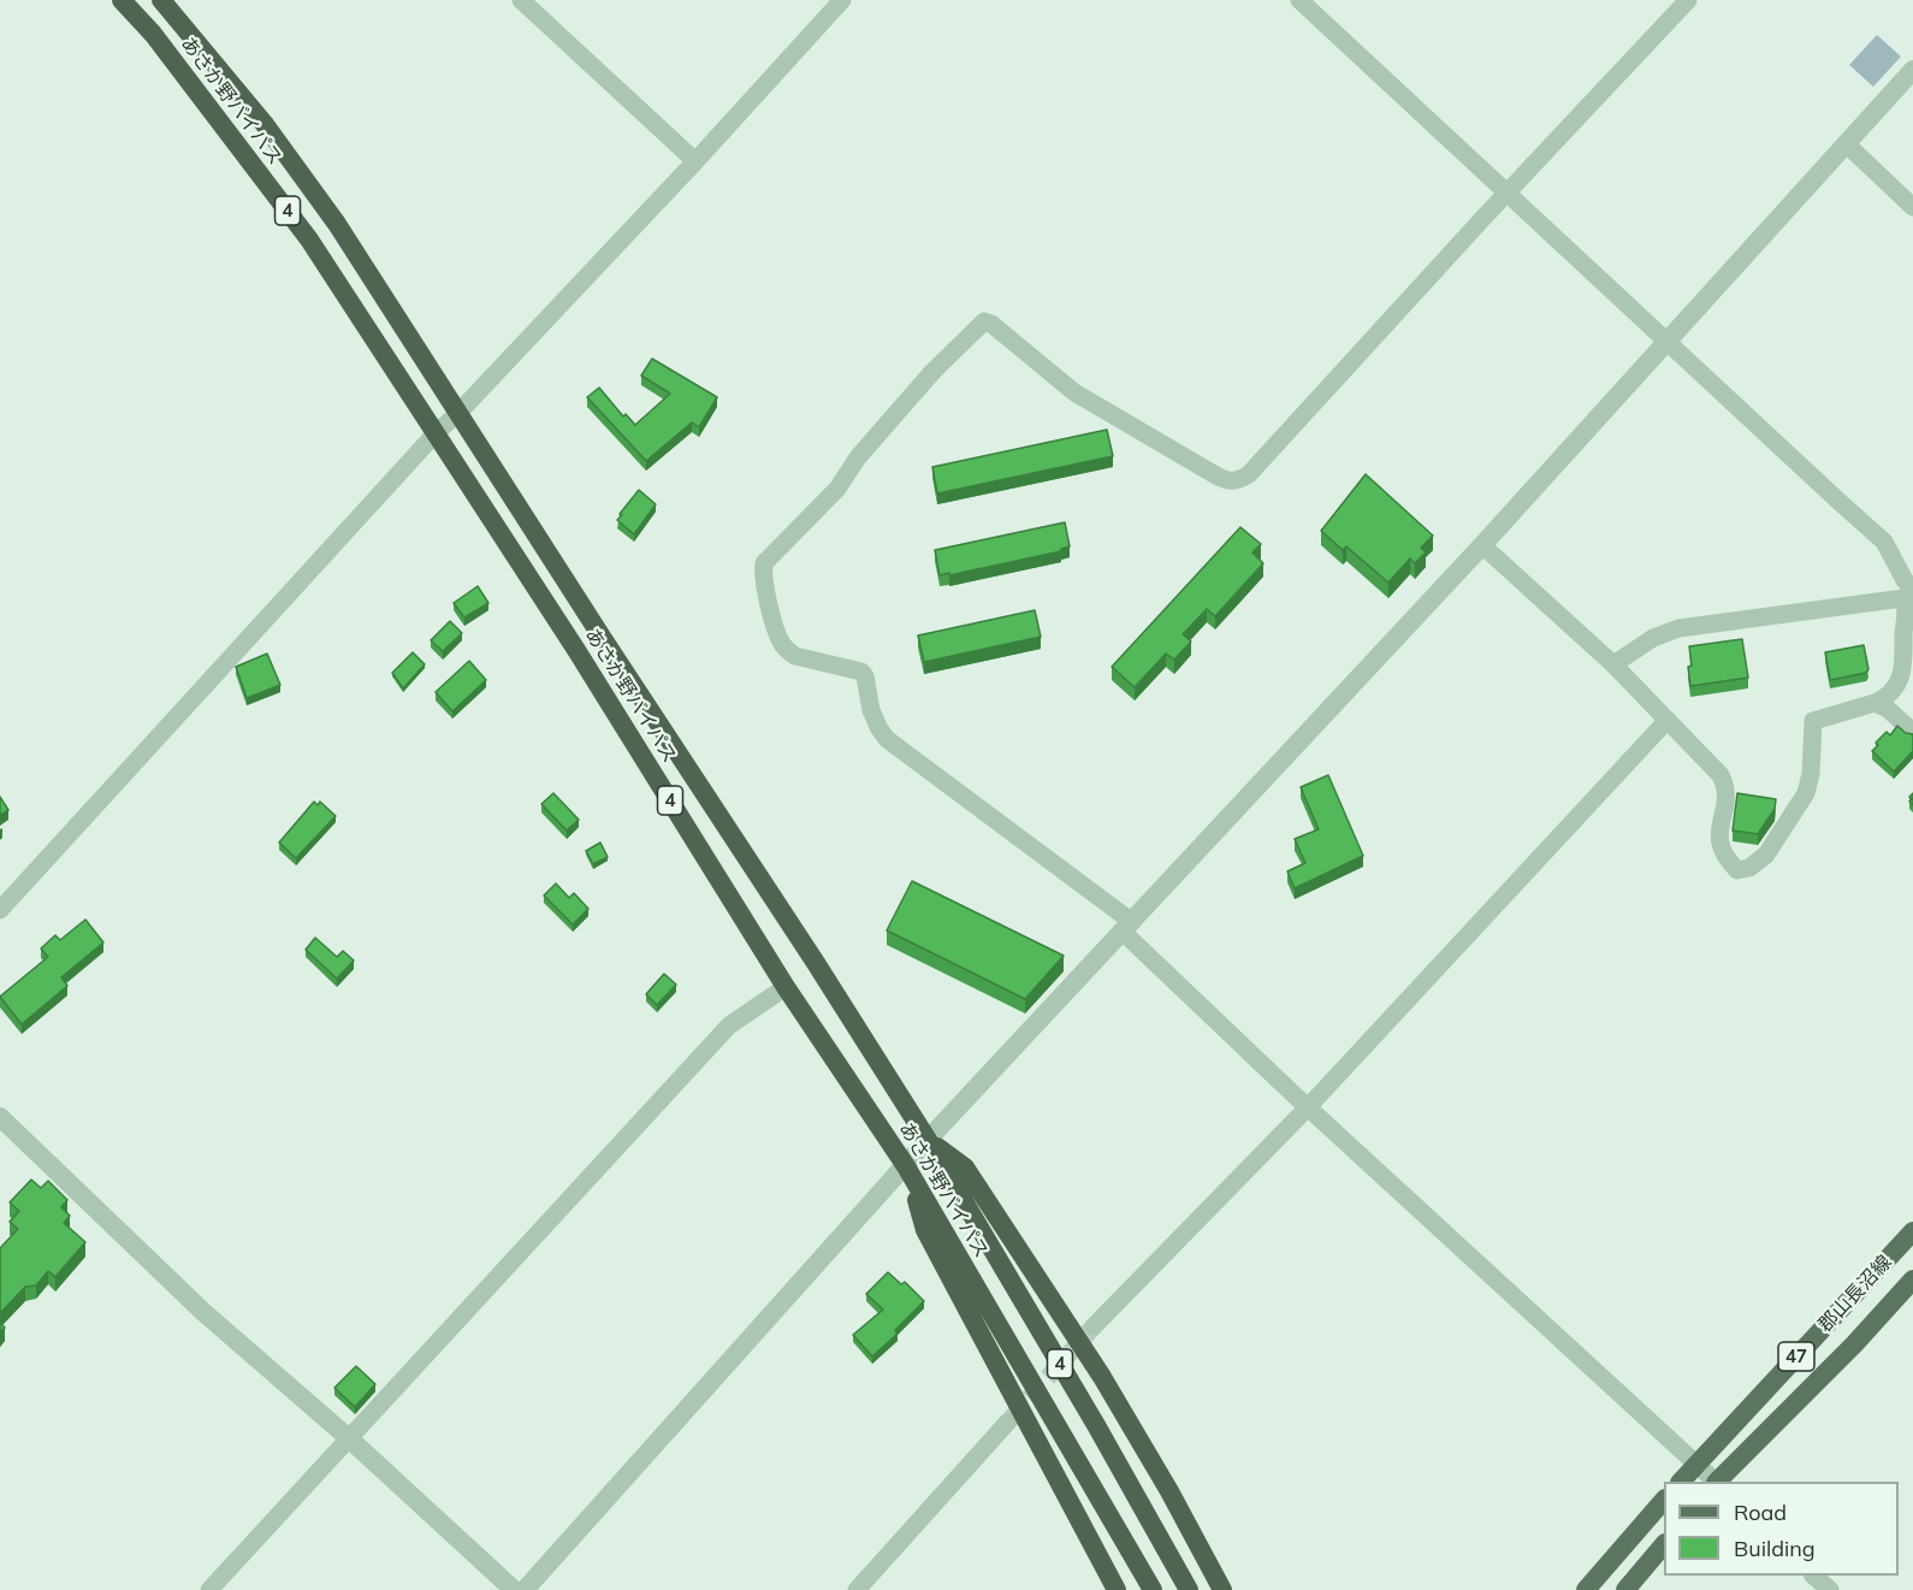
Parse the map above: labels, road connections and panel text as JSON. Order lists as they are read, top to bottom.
{
  "streets": {
    "highway": ["あさか野バイパス", "4"],
    "main road": ["郡山長沼線", "47"]
  },
  "crossings": [
    ["あさか野バイパス", "4"]
  ],
  "legend": ["Road", "Building"]
}
